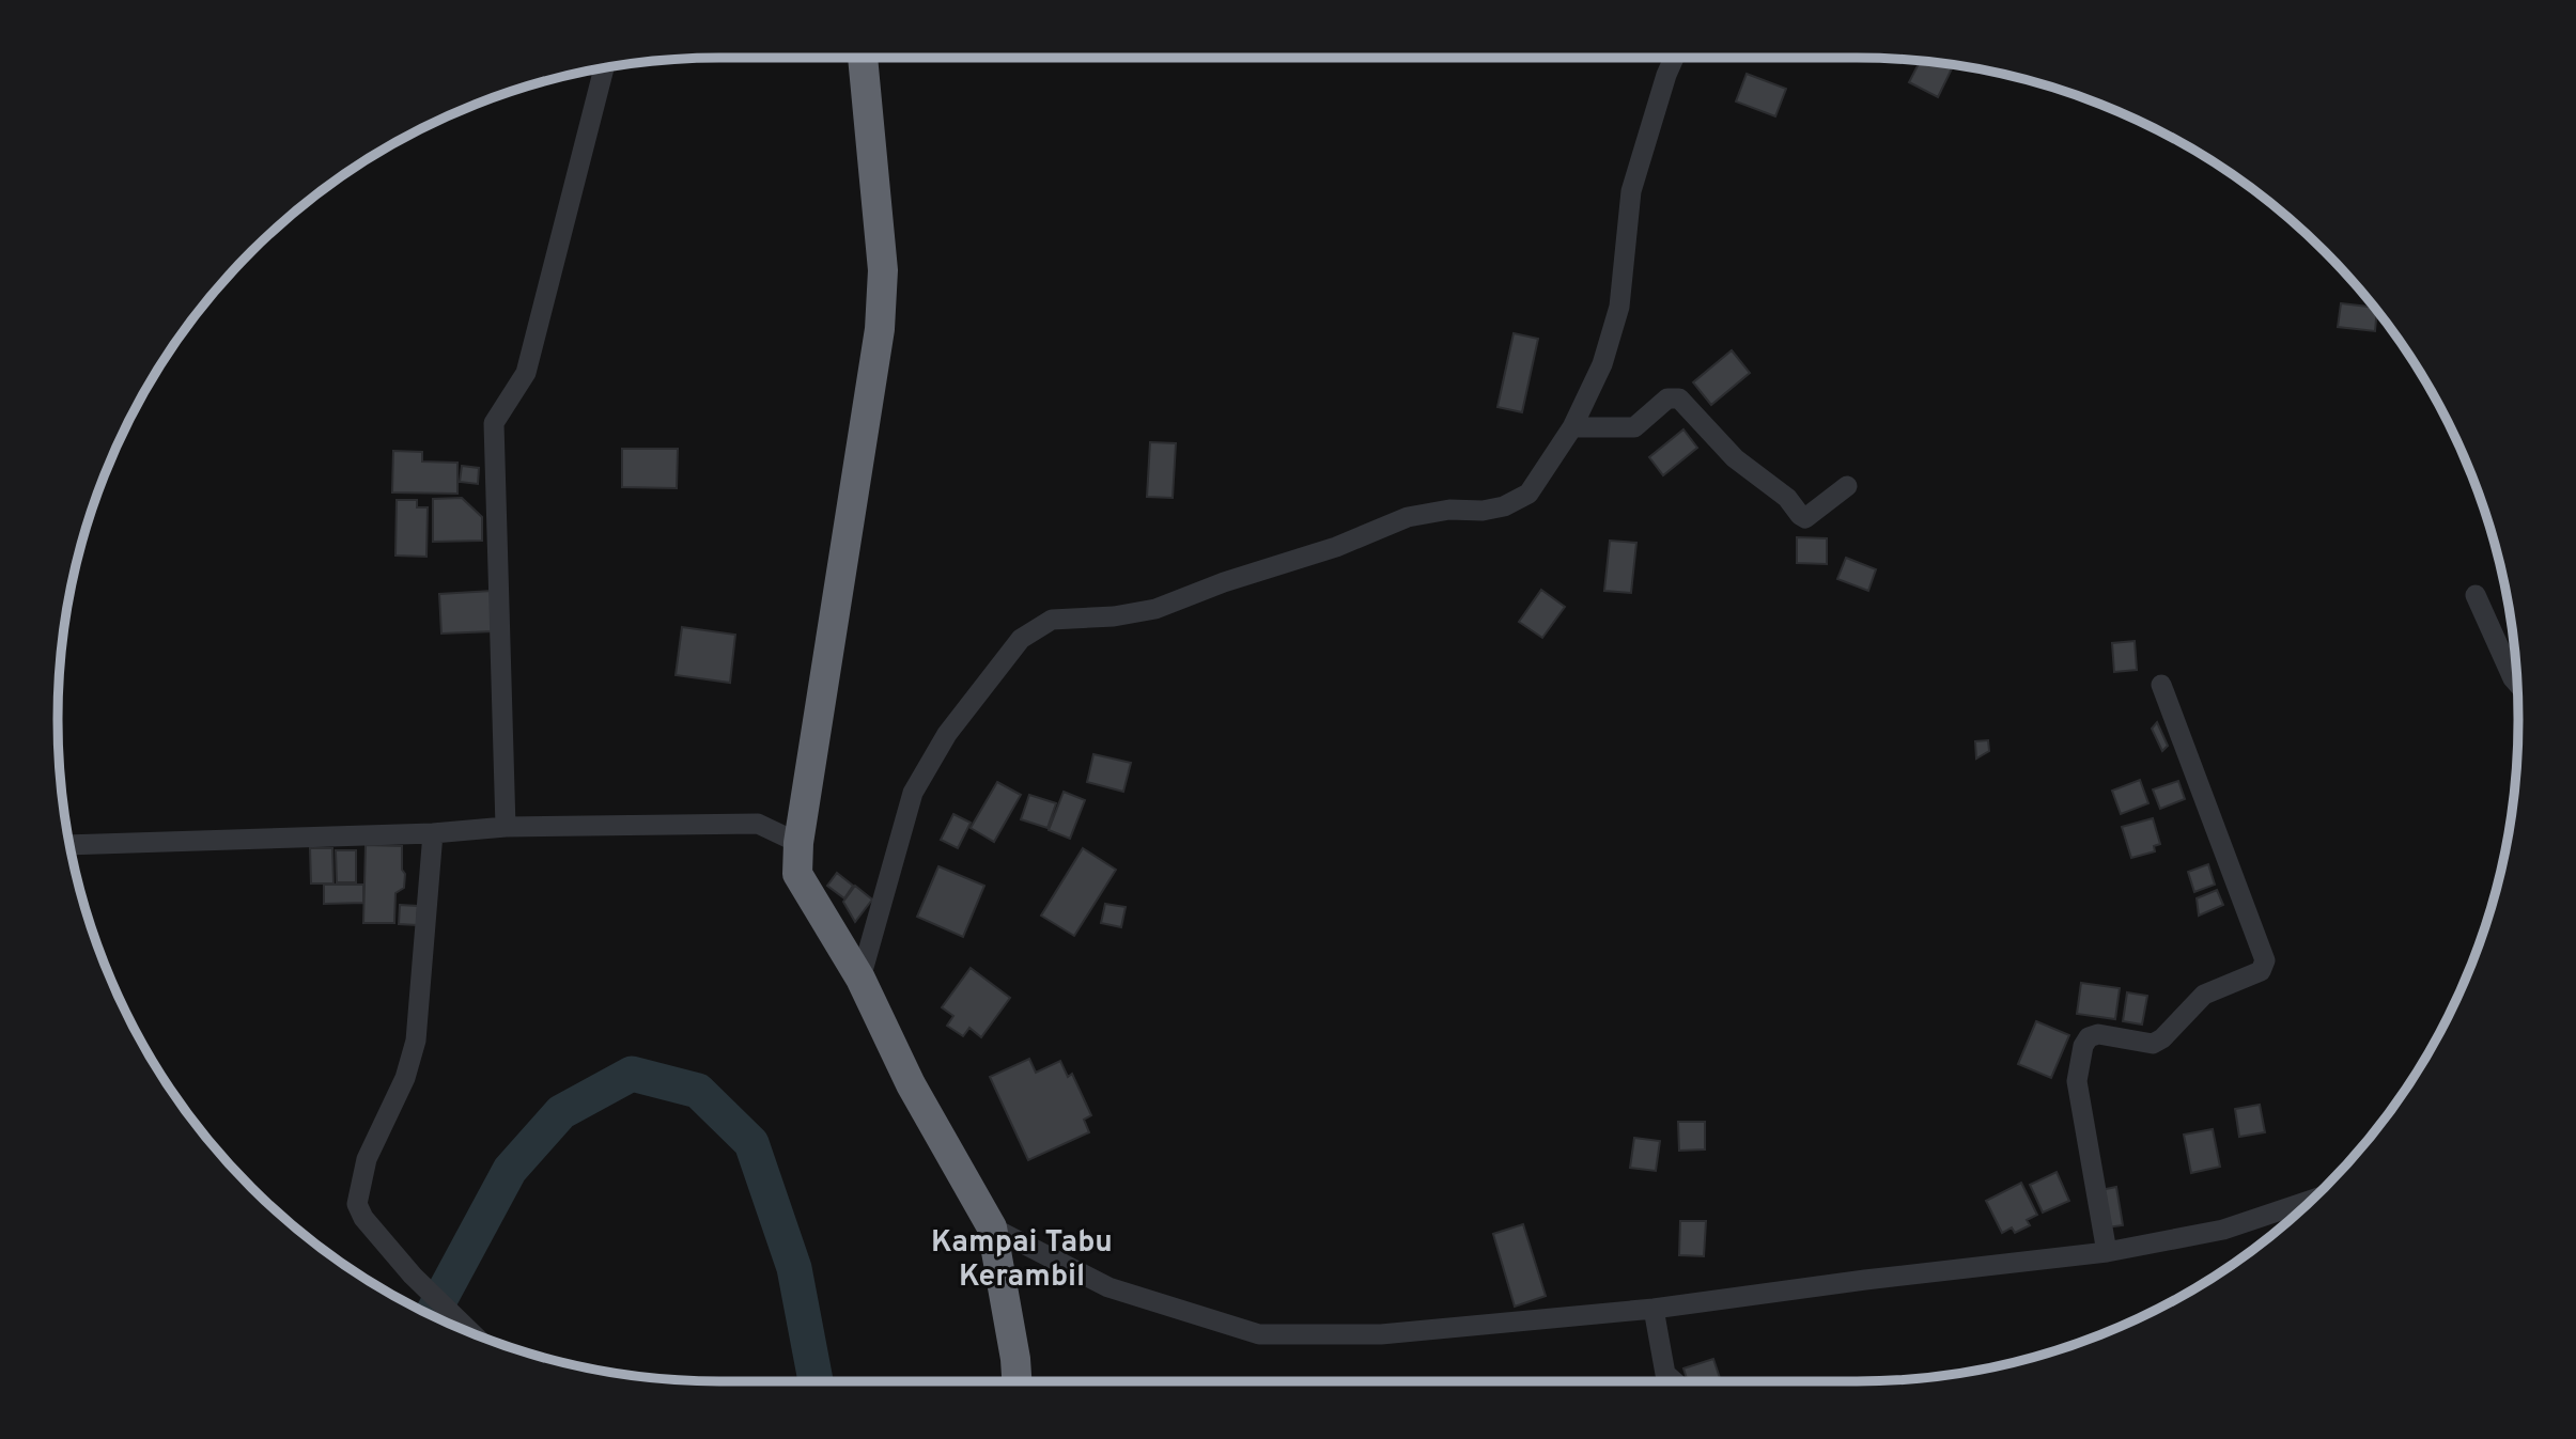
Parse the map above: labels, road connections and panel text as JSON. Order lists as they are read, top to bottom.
{
  "districts": ["Kampai Tabu Kerambil"]
}
